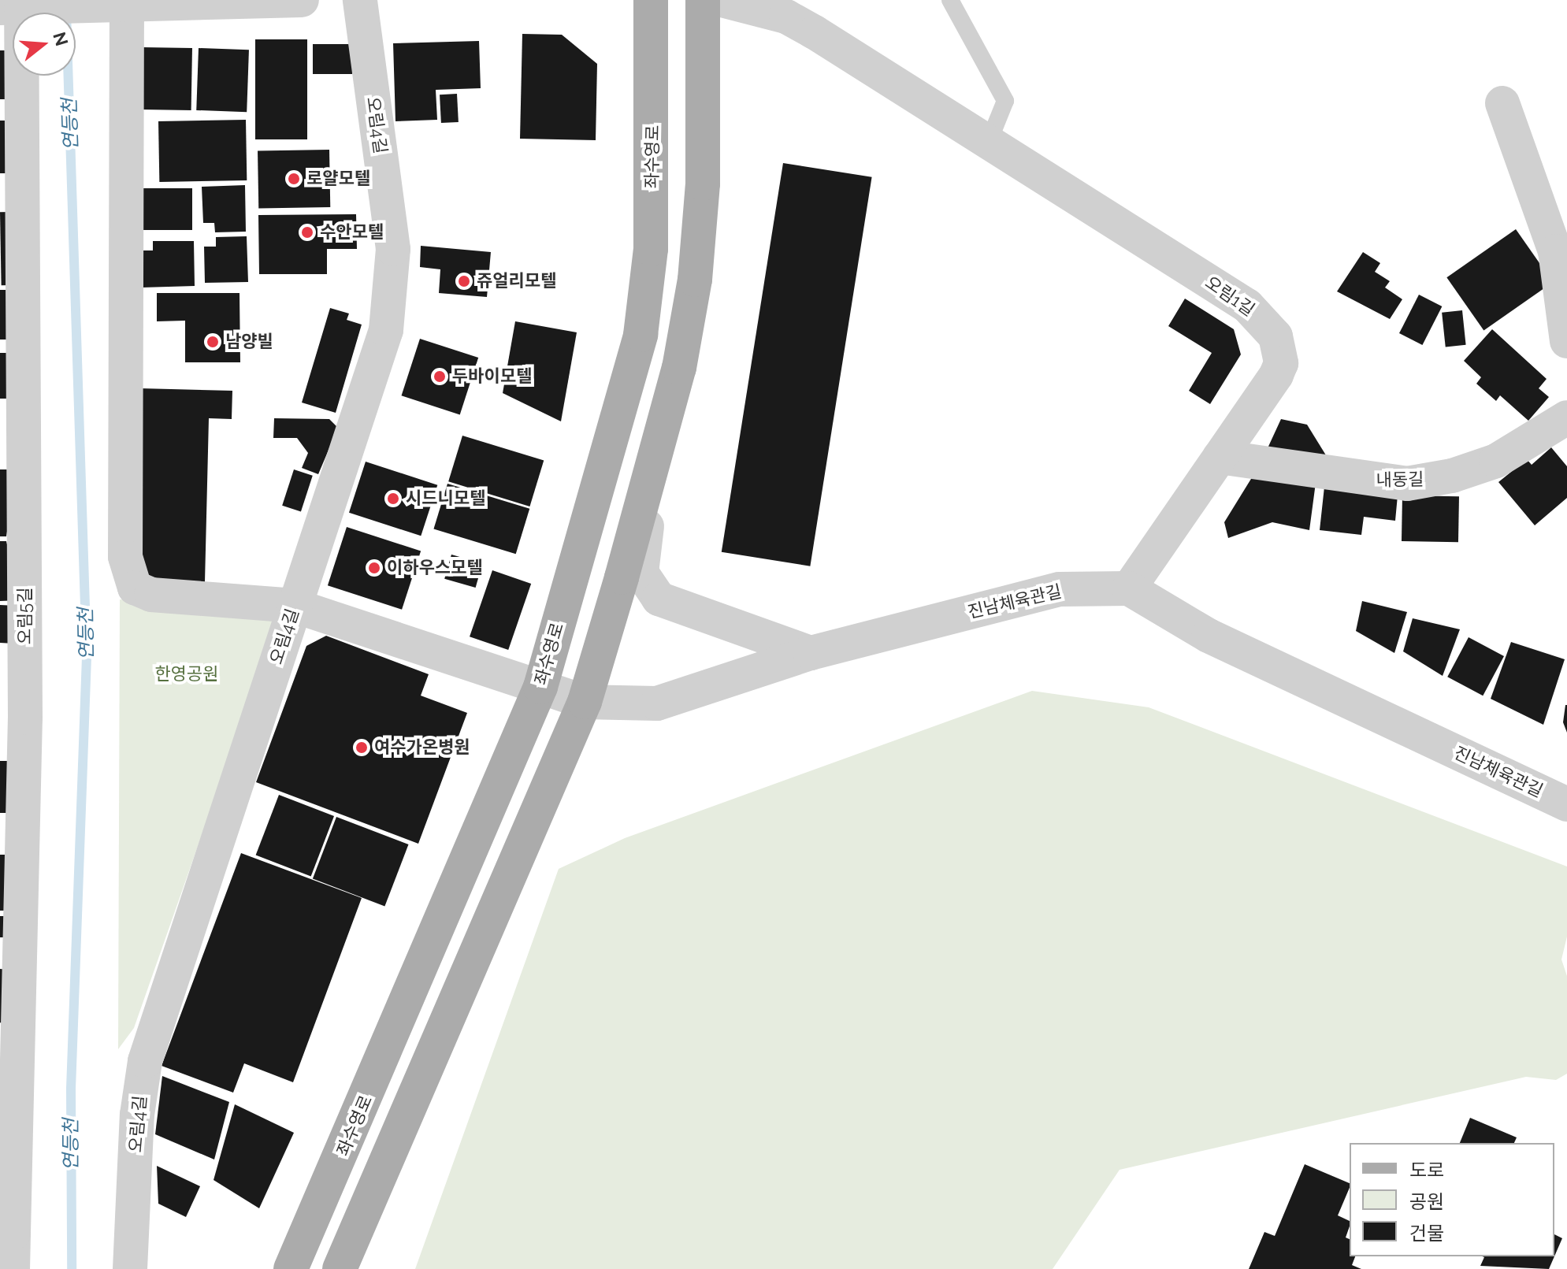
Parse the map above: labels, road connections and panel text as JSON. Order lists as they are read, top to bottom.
{
  "streets": {
    "main road": ["좌수영로"],
    "street": [
      "오림4길",
      "오림1길",
      "내동길",
      "진남체육관길",
      "오림5길"
    ]
  },
  "crossings": [
    ["오림4길", "진남체육관길"],
    ["좌수영로", "진남체육관길"],
    ["오림1길", "내동길"],
    ["오림1길", "진남체육관길"]
  ],
  "water": ["연등천"],
  "parks": ["한영공원"],
  "places": [
    "로얄모텔",
    "수안모텔",
    "쥬얼리모텔",
    "남양빌",
    "두바이모텔",
    "시드니모텔",
    "이하우스모텔",
    "여수가온병원"
  ],
  "legend": ["도로", "공원", "건물"],
  "north": "right"
}
